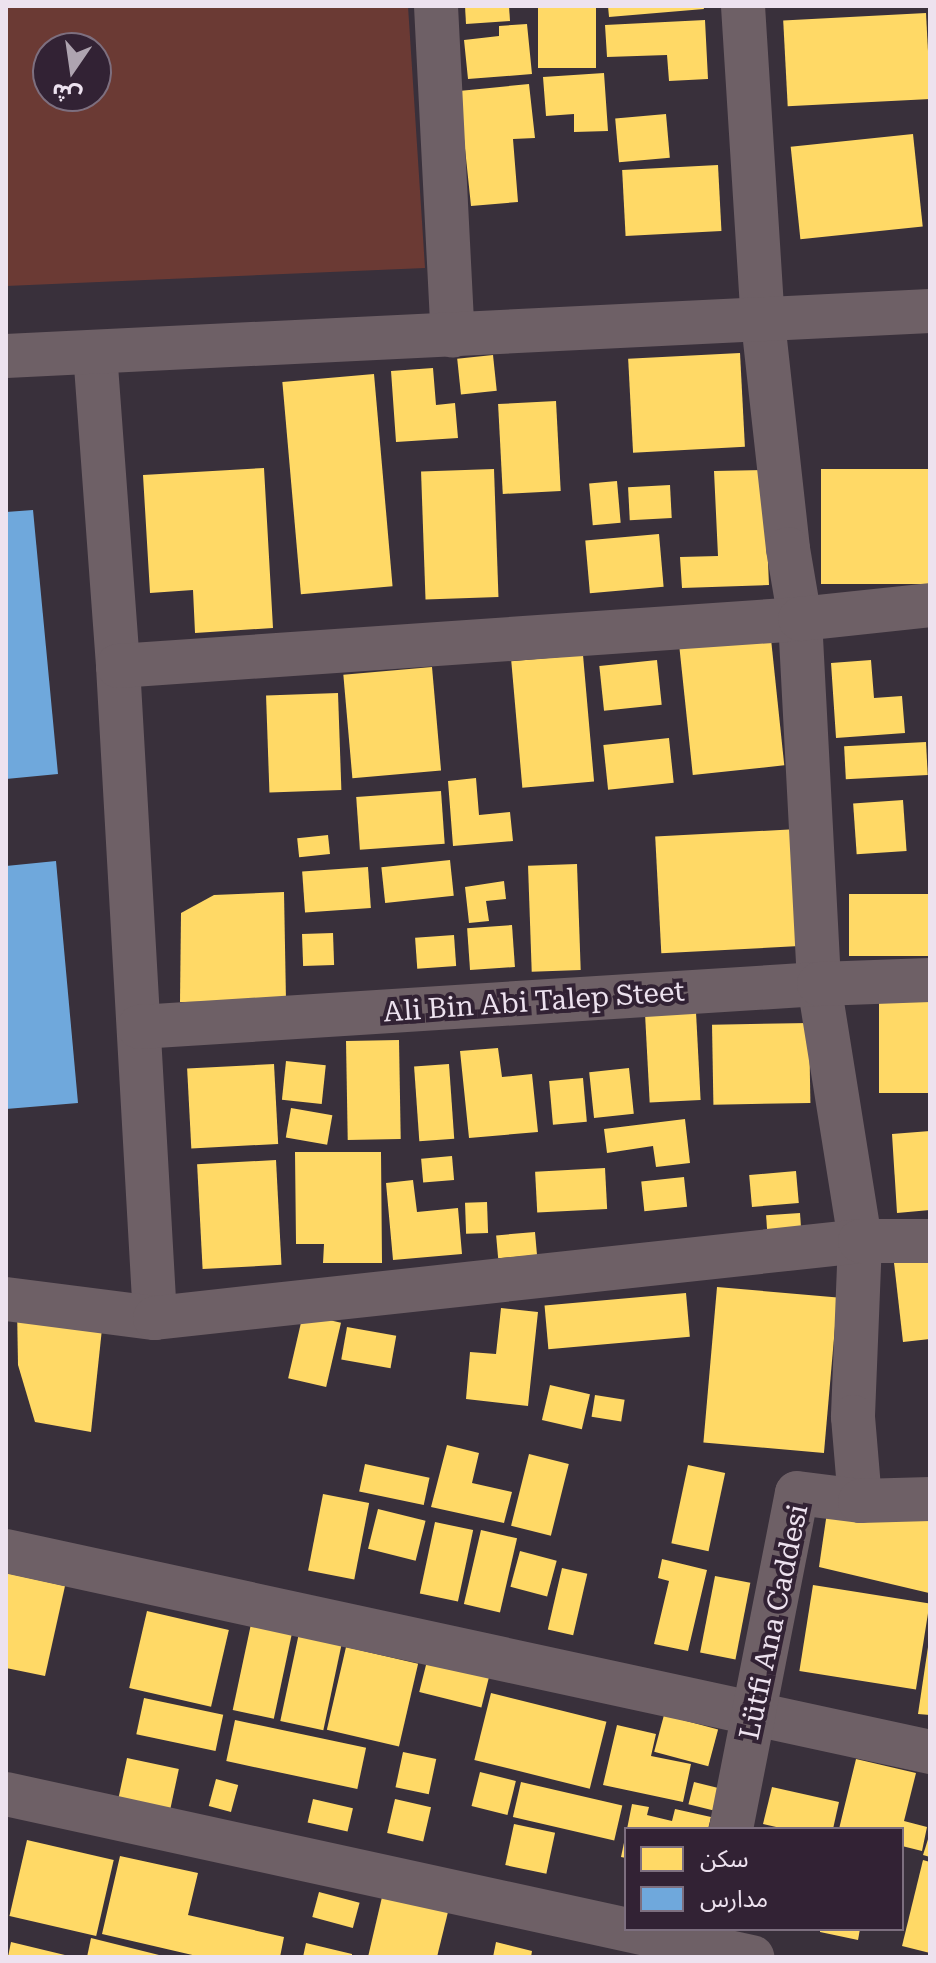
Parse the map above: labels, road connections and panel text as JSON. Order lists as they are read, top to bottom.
{
  "streets": {
    "street": ["Ali Bin Abi Talep Steet", "Lütfi Ana Caddesi"]
  },
  "legend": ["سكن", "مدارس"],
  "north": "bottom"
}
